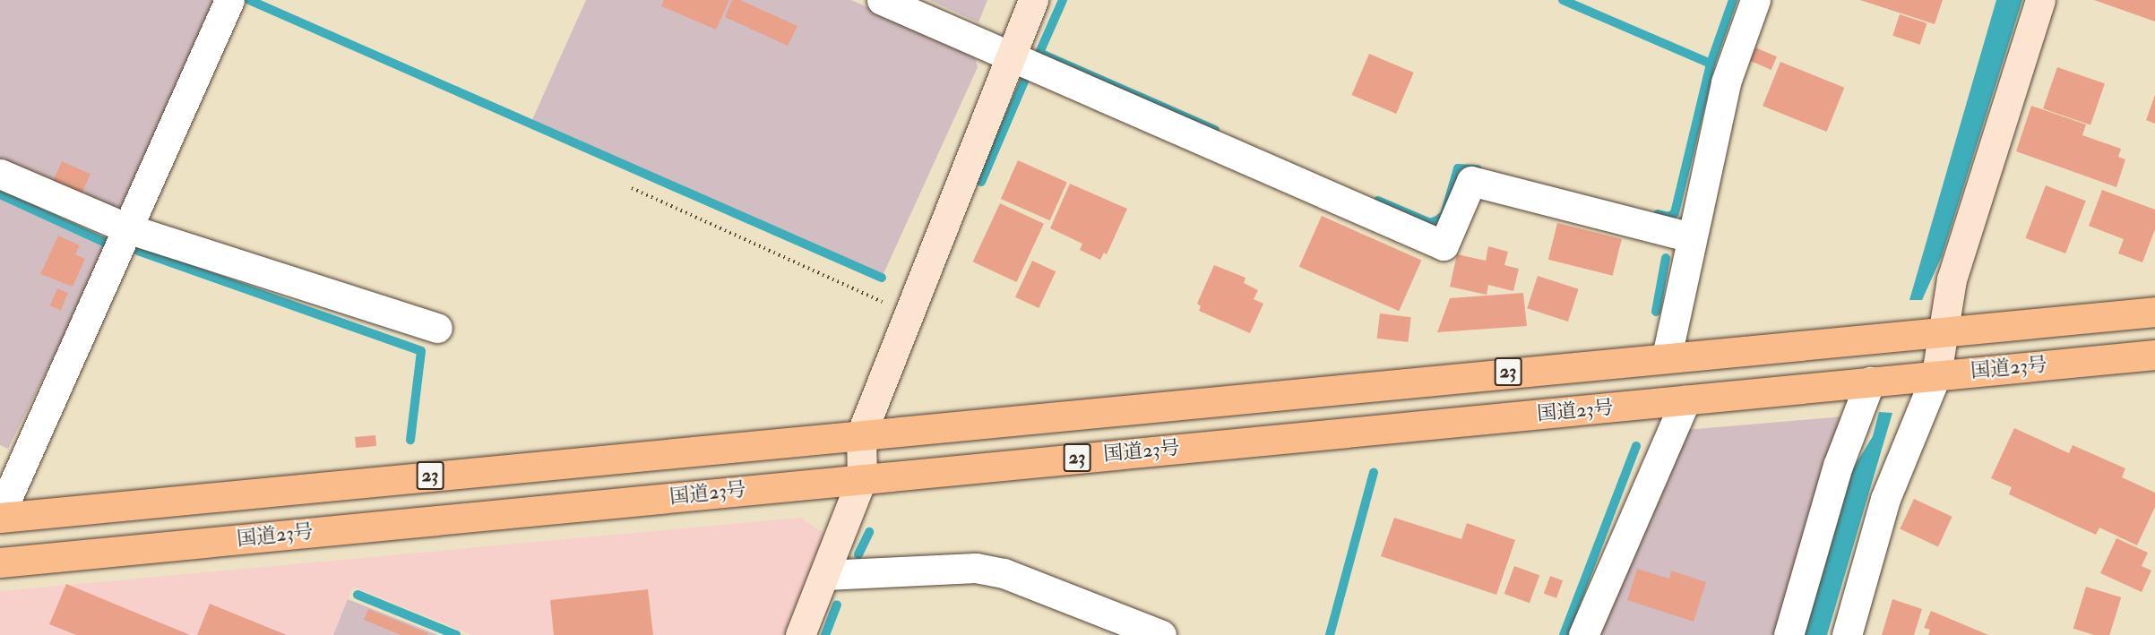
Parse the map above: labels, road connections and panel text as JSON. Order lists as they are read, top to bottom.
{
  "streets": {
    "highway": ["国道23号", "23"]
  }
}
